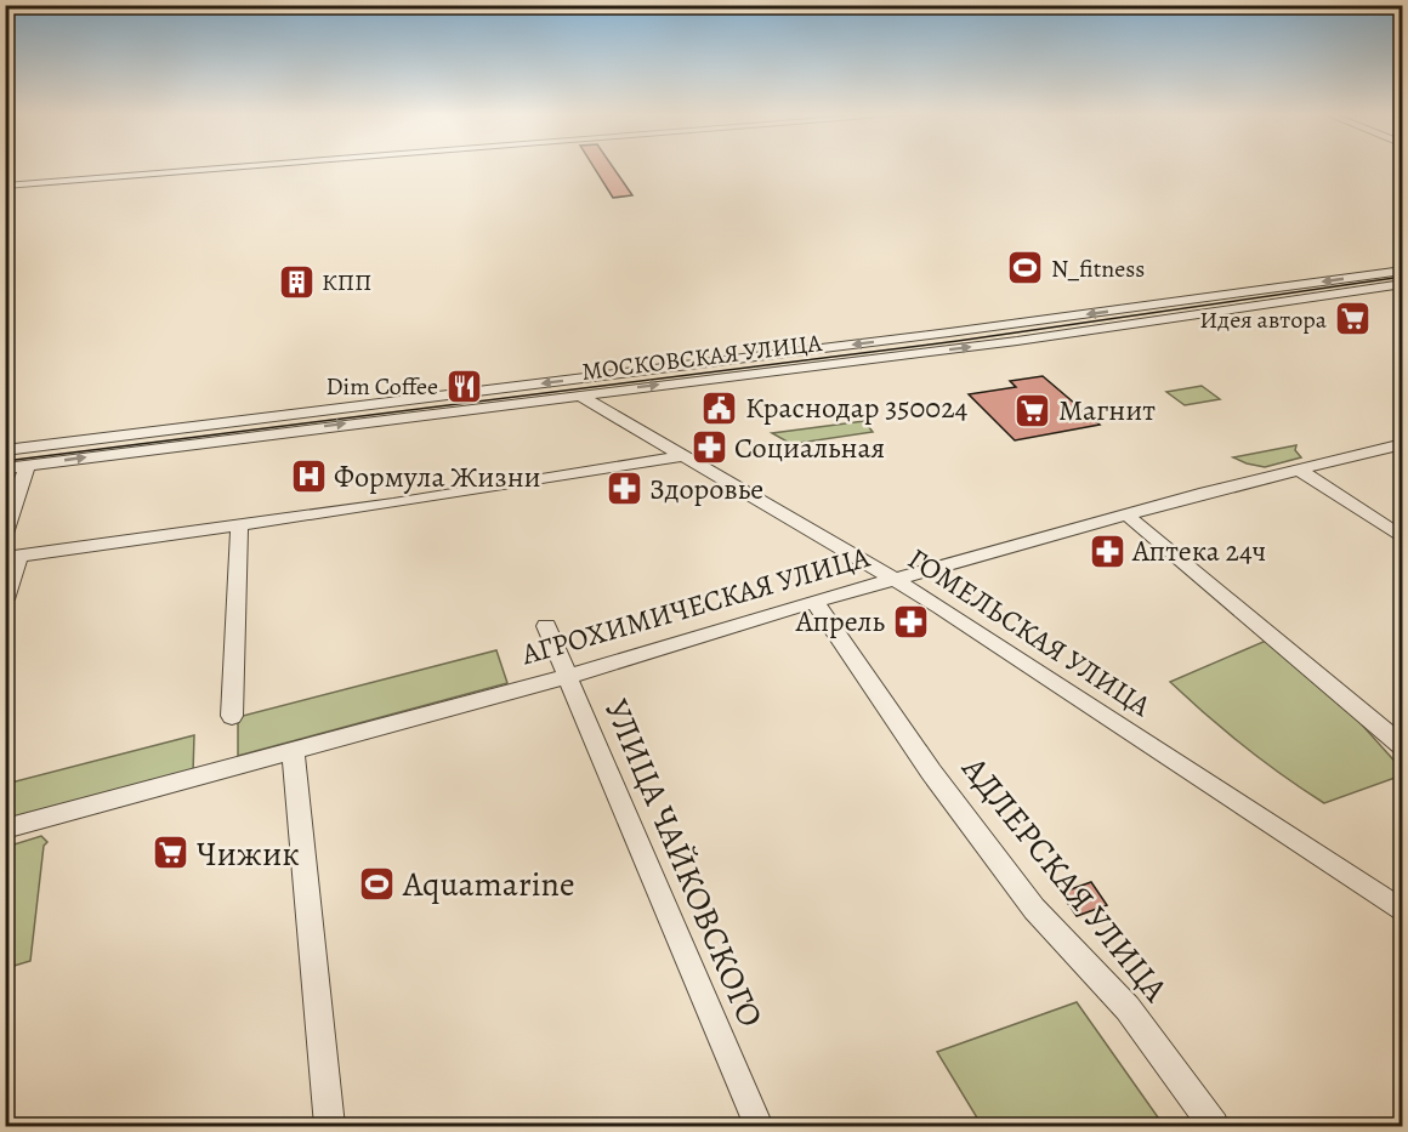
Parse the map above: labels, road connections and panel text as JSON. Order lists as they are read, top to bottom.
{
  "streets": {
    "street": [
      "МОСКОВСКАЯ УЛИЦА",
      "АГРОХИМИЧЕСКАЯ УЛИЦА",
      "ГОМЕЛЬСКАЯ УЛИЦА",
      "УЛИЦА ЧАЙКОВСКОГО",
      "АДЛЕРСКАЯ УЛИЦА"
    ]
  },
  "crossings": [
    ["МОСКОВСКАЯ УЛИЦА", "ГОМЕЛЬСКАЯ УЛИЦА"],
    ["АГРОХИМИЧЕСКАЯ УЛИЦА", "ГОМЕЛЬСКАЯ УЛИЦА"],
    ["АГРОХИМИЧЕСКАЯ УЛИЦА", "УЛИЦА ЧАЙКОВСКОГО"],
    ["АГРОХИМИЧЕСКАЯ УЛИЦА", "АДЛЕРСКАЯ УЛИЦА"]
  ],
  "places": {
    "sports": ["N_fitness", "Aquamarine"],
    "building": ["КПП"],
    "supermarket": ["Идея автора", "Магнит", "Чижик"],
    "restaurant": ["Dim Coffee"],
    "public building": ["Краснодар 350024"],
    "pharmacy": [
      "Социальная",
      "Здоровье",
      "Аптека 24ч",
      "Апрель"
    ],
    "hospital": ["Формула Жизни"]
  }
}
